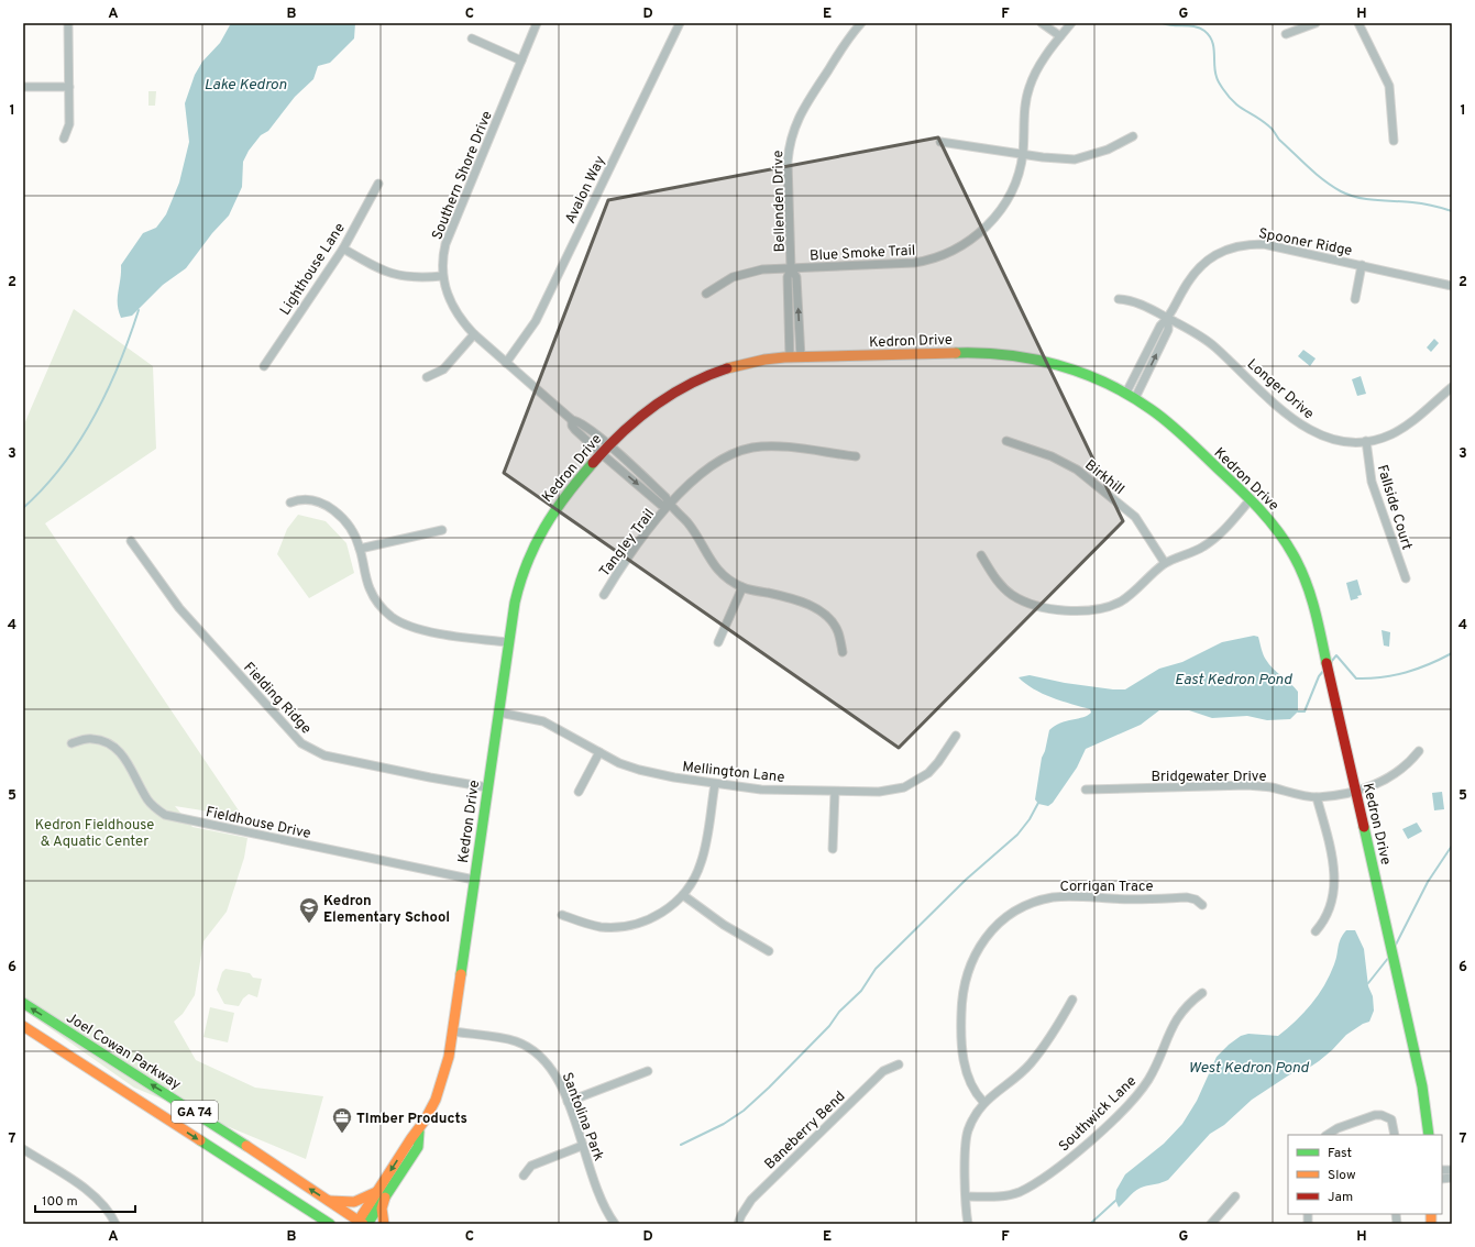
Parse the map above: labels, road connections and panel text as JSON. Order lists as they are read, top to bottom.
{
  "streets": {
    "street": [
      "Southern Shore Drive",
      "Avalon Way",
      "Bellenden Drive",
      "Spooner Ridge",
      "Blue Smoke Trail",
      "Lighthouse Lane",
      "Kedron Drive",
      "Longer Drive",
      "Birkhill",
      "Fallside Court",
      "Tangley Trail",
      "Fielding Ridge",
      "Mellington Lane",
      "Bridgewater Drive",
      "Fieldhouse Drive",
      "Corrigan Trace",
      "Joel Cowan Parkway",
      "GA 74",
      "Southwick Lane",
      "Santolina Park",
      "Baneberry Bend"
    ]
  },
  "crossings": [
    ["Southern Shore Drive", "Avalon Way"],
    ["Southern Shore Drive", "Kedron Drive"],
    ["Southern Shore Drive", "Tangley Trail"],
    ["Bellenden Drive", "Blue Smoke Trail"],
    ["Bellenden Drive", "Kedron Drive"],
    ["Spooner Ridge", "Kedron Drive"],
    ["Spooner Ridge", "Longer Drive"],
    ["Kedron Drive", "Fielding Ridge"],
    ["Kedron Drive", "Mellington Lane"],
    ["Kedron Drive", "Bridgewater Drive"],
    ["Kedron Drive", "Fieldhouse Drive"],
    ["Kedron Drive", "Joel Cowan Parkway"],
    ["Kedron Drive", "Santolina Park"],
    ["Longer Drive", "Fallside Court"]
  ],
  "water": ["Lake Kedron", "East Kedron Pond", "West Kedron Pond"],
  "parks": ["Kedron Fieldhouse & Aquatic Center"],
  "places": {
    "school or university": ["Kedron Elementary School"],
    "office": ["TImber Products"]
  },
  "legend": ["Fast", "Slow", "Jam"],
  "scale_bar": "100 m",
  "grid": {
    "columns": [
      "A",
      "B",
      "C",
      "D",
      "E",
      "F",
      "G",
      "H"
    ],
    "rows": [
      "1",
      "2",
      "3",
      "4",
      "5",
      "6",
      "7"
    ]
  }
}
